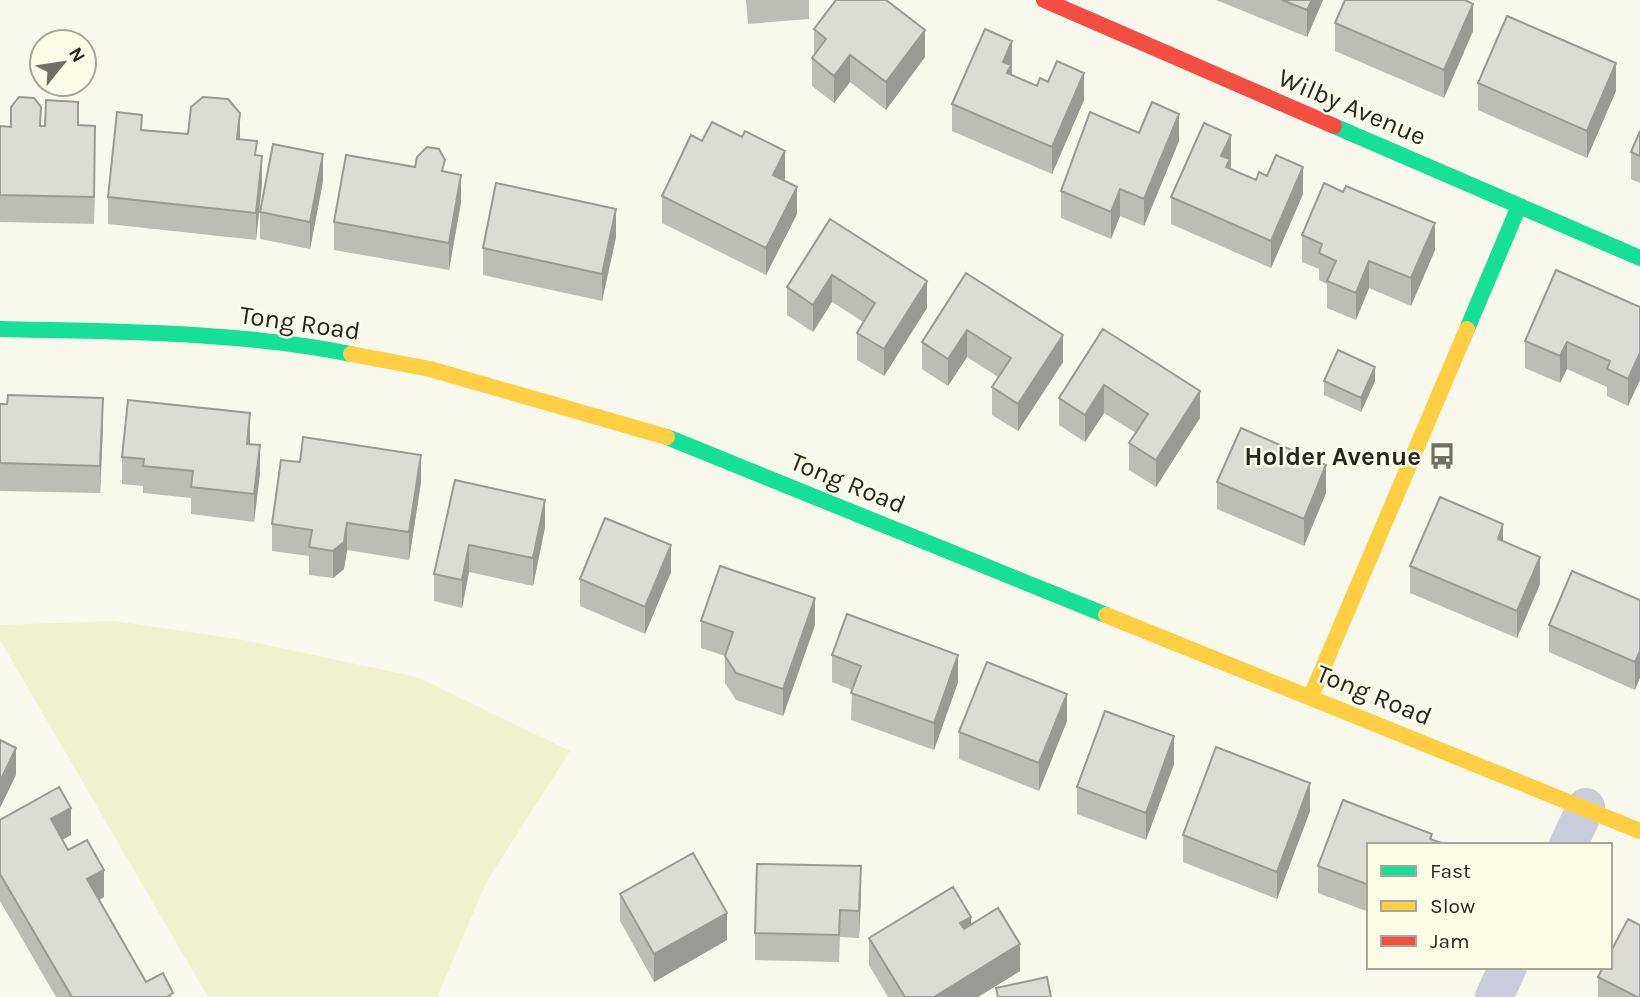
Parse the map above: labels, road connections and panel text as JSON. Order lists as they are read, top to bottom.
{
  "streets": {
    "street": ["Wilby Avenue", "Tong Road"]
  },
  "places": {
    "bus stop": ["Holder Avenue"]
  },
  "legend": ["Fast", "Slow", "Jam"],
  "north": "top right"
}
